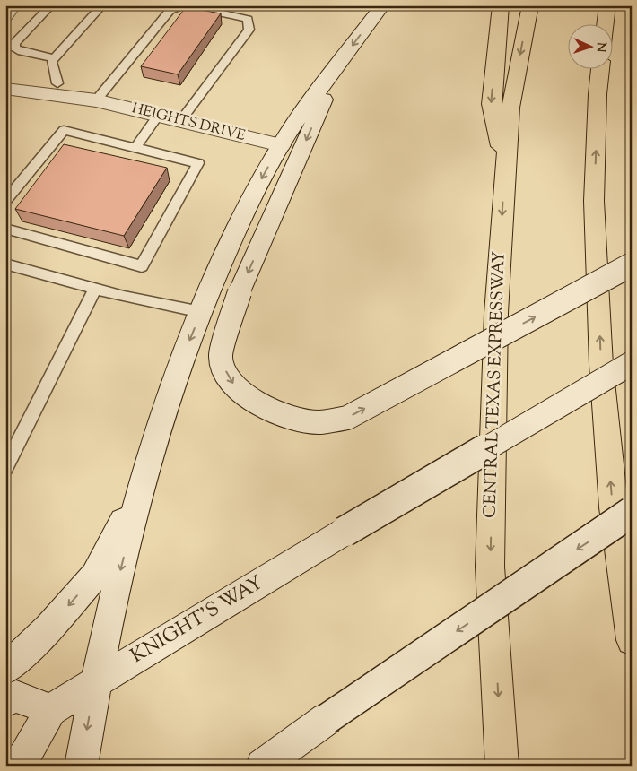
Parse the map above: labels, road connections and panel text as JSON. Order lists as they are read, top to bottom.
{
  "streets": {
    "highway": ["CENTRAL TEXAS EXPRESSWAY"],
    "main road": ["HEIGHTS DRIVE", "KNIGHT'S WAY"]
  },
  "north": "right"
}
